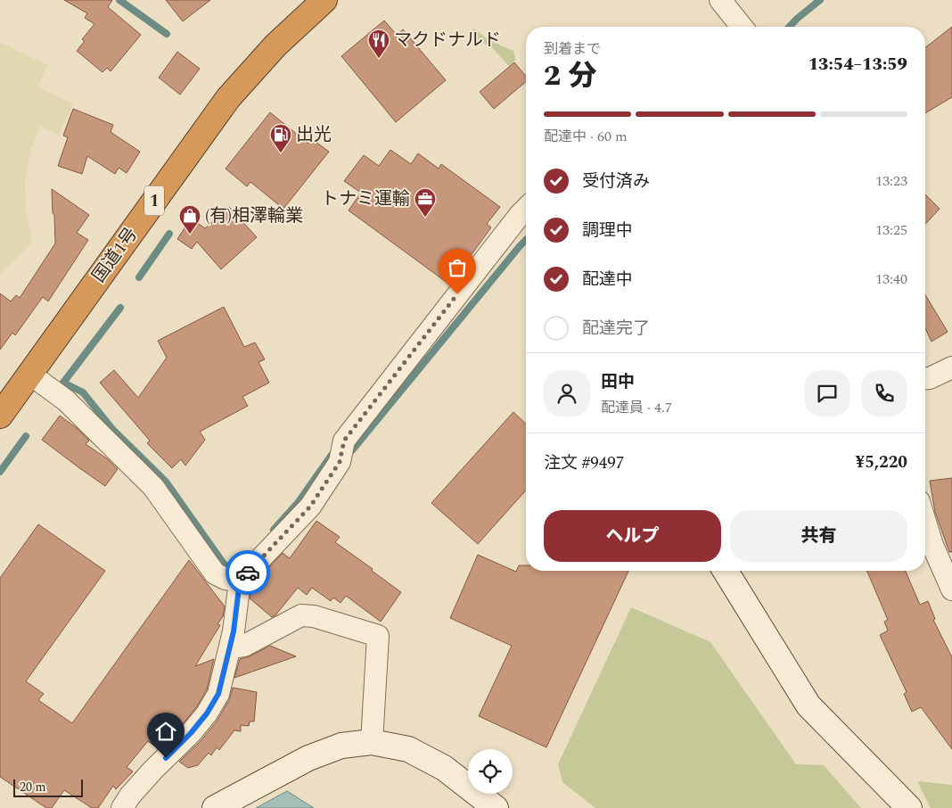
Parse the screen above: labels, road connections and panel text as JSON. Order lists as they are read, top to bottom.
{
  "streets": {
    "highway": ["1", "国道1号"]
  },
  "places": {
    "restaurant": ["マクドナルド"],
    "fuel station": ["出光"],
    "office": ["トナミ運輸"],
    "shop": ["(有)相澤輪業"]
  },
  "scale_bar": "20 m",
  "page": {
    "heading": ["2 分", "到着まで", "13:54–13:59"],
    "panel": [
      "田中",
      "配達員 · 4.7",
      "注文 #9497",
      "¥5,220"
    ],
    "bar": "配達中 · 60 m",
    "list": [
      ["受付済み", "13:23"],
      ["調理中", "13:25"],
      ["配達中", "13:40"],
      "配達完了"
    ],
    "buttons": ["ヘルプ", "共有"],
    "scale": "20 m"
  }
}
